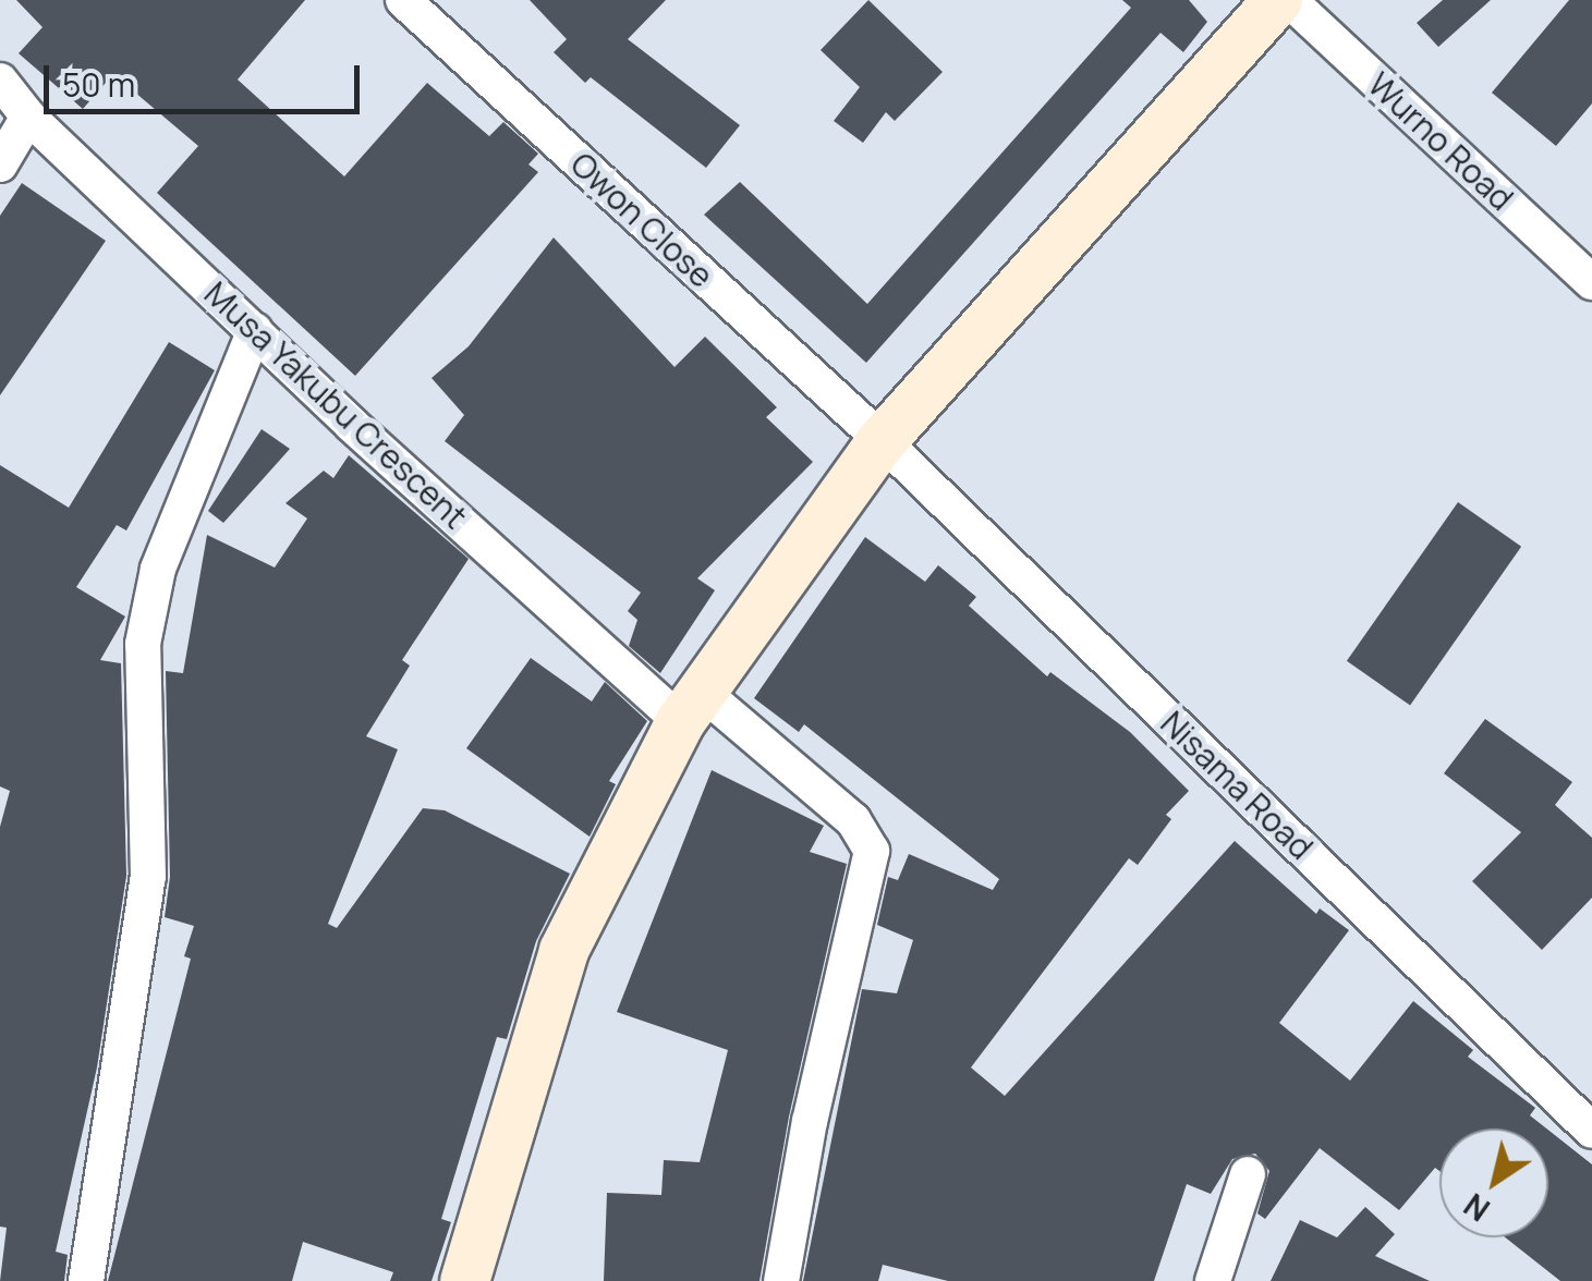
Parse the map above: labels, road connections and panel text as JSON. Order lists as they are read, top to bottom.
{
  "streets": {
    "street": [
      "Wurno Road",
      "Owon Close",
      "Musa Yakubu Crescent",
      "Nisama Road"
    ]
  },
  "crossings": [
    ["Owon Close", "Nisama Road"]
  ],
  "scale_bar": "50 m",
  "north": "bottom left"
}
